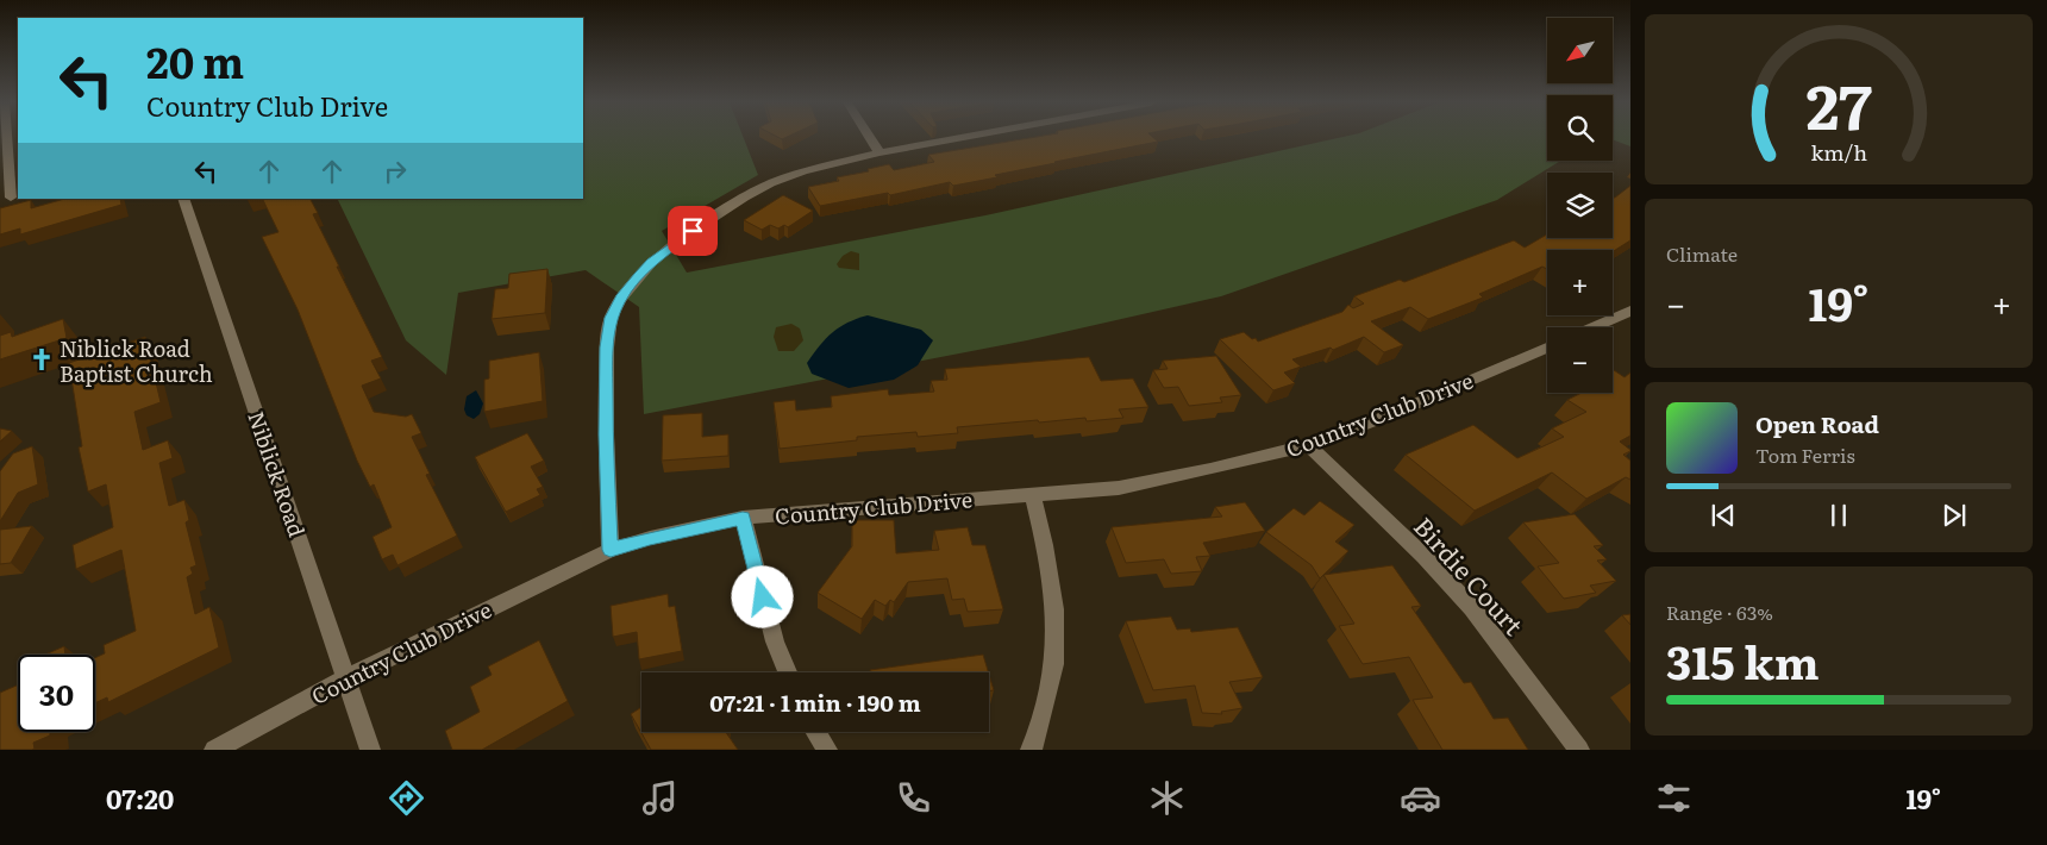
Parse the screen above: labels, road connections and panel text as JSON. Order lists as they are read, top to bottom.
{
  "streets": {
    "street": ["Country Club Drive", "Niblick Road", "Birdie Court"]
  },
  "crossings": [
    ["Country Club Drive", "Niblick Road"],
    ["Country Club Drive", "Birdie Court"]
  ],
  "places": {
    "church": ["Niblick Road Baptist Church"]
  },
  "north": "bottom left",
  "page": {
    "map_buttons": ["+", "−"],
    "turn": ["20 m", "Country Club Drive"],
    "tile": [
      "Climate",
      ["Range · 63%", "315 km"]
    ],
    "heat": ["−", "19°", "+"],
    "song": ["Open Road", "Tom Ferris"],
    "limit": "30",
    "trip": "07:21 · 1 min · 190 m",
    "tabs": ["07:20", "19°"],
    "gauge": ["27", "km/h"]
  }
}
